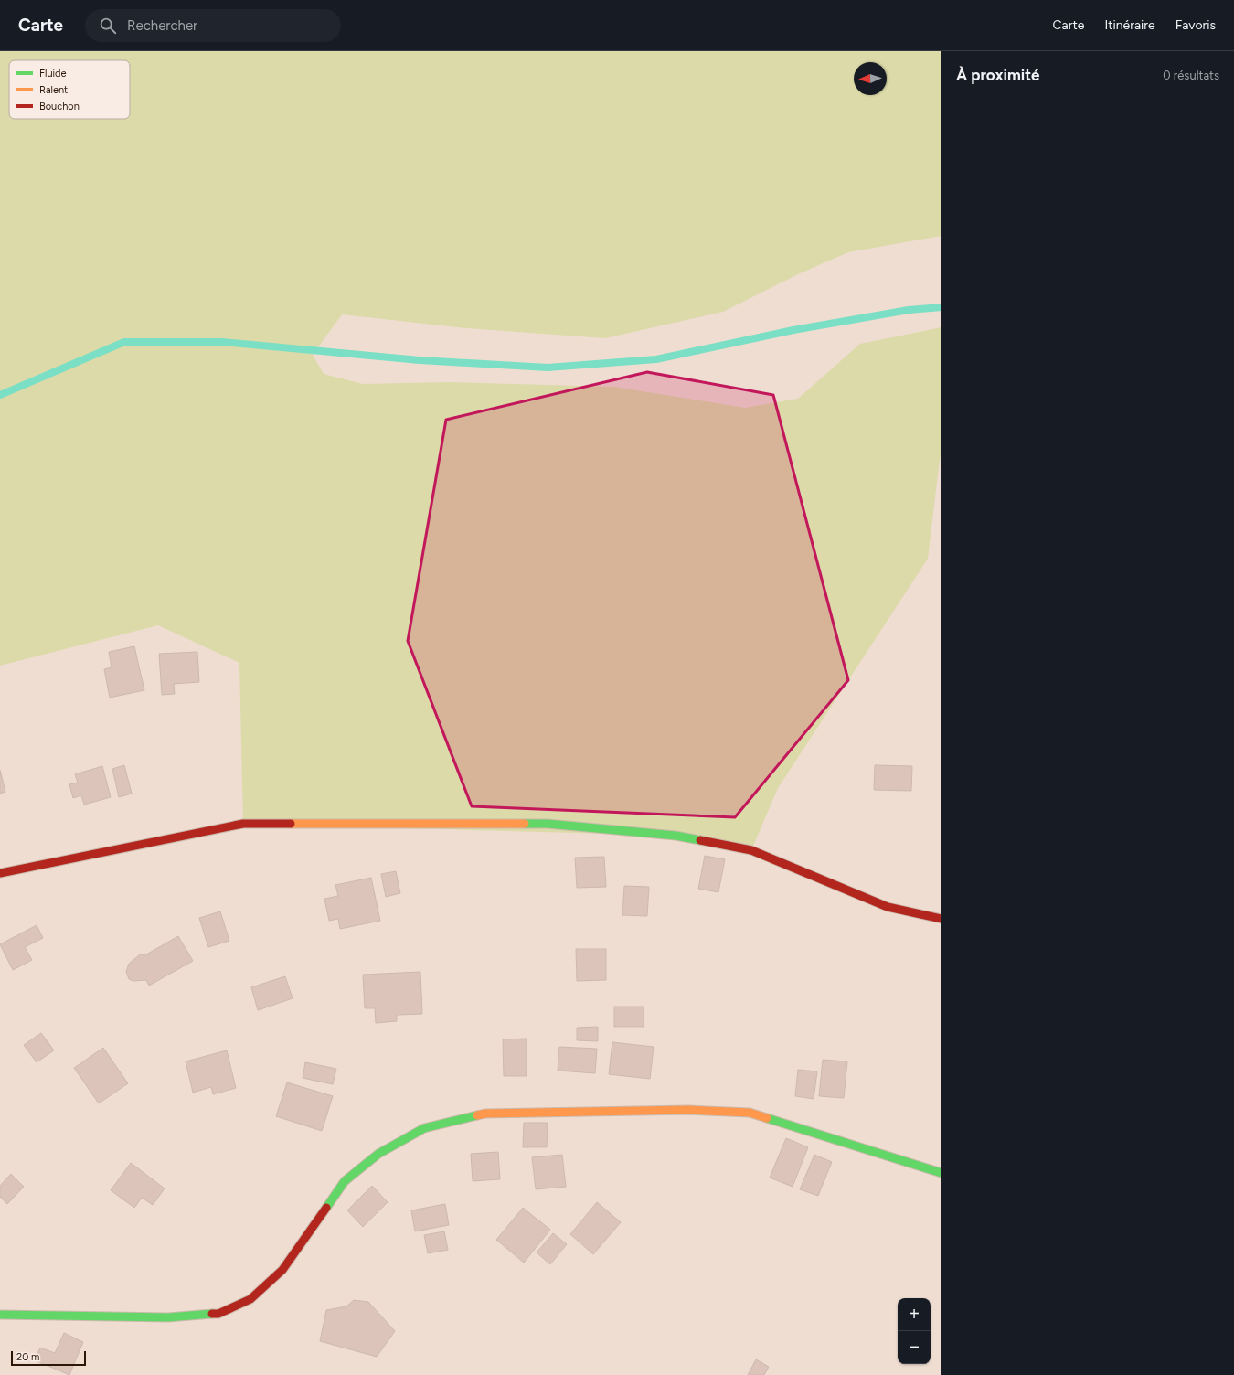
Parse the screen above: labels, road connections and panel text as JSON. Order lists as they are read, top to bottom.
{
  "legend": ["Fluide", "Ralenti", "Bouchon"],
  "scale_bar": "20 m",
  "north": "left",
  "page": {
    "header": "Carte",
    "search": "Rechercher",
    "nav": ["Carte", "Itinéraire", "Favoris"],
    "heading": ["À proximité", "0 résultats"],
    "map_buttons": ["+", "−"],
    "scale": "20 m"
  }
}
